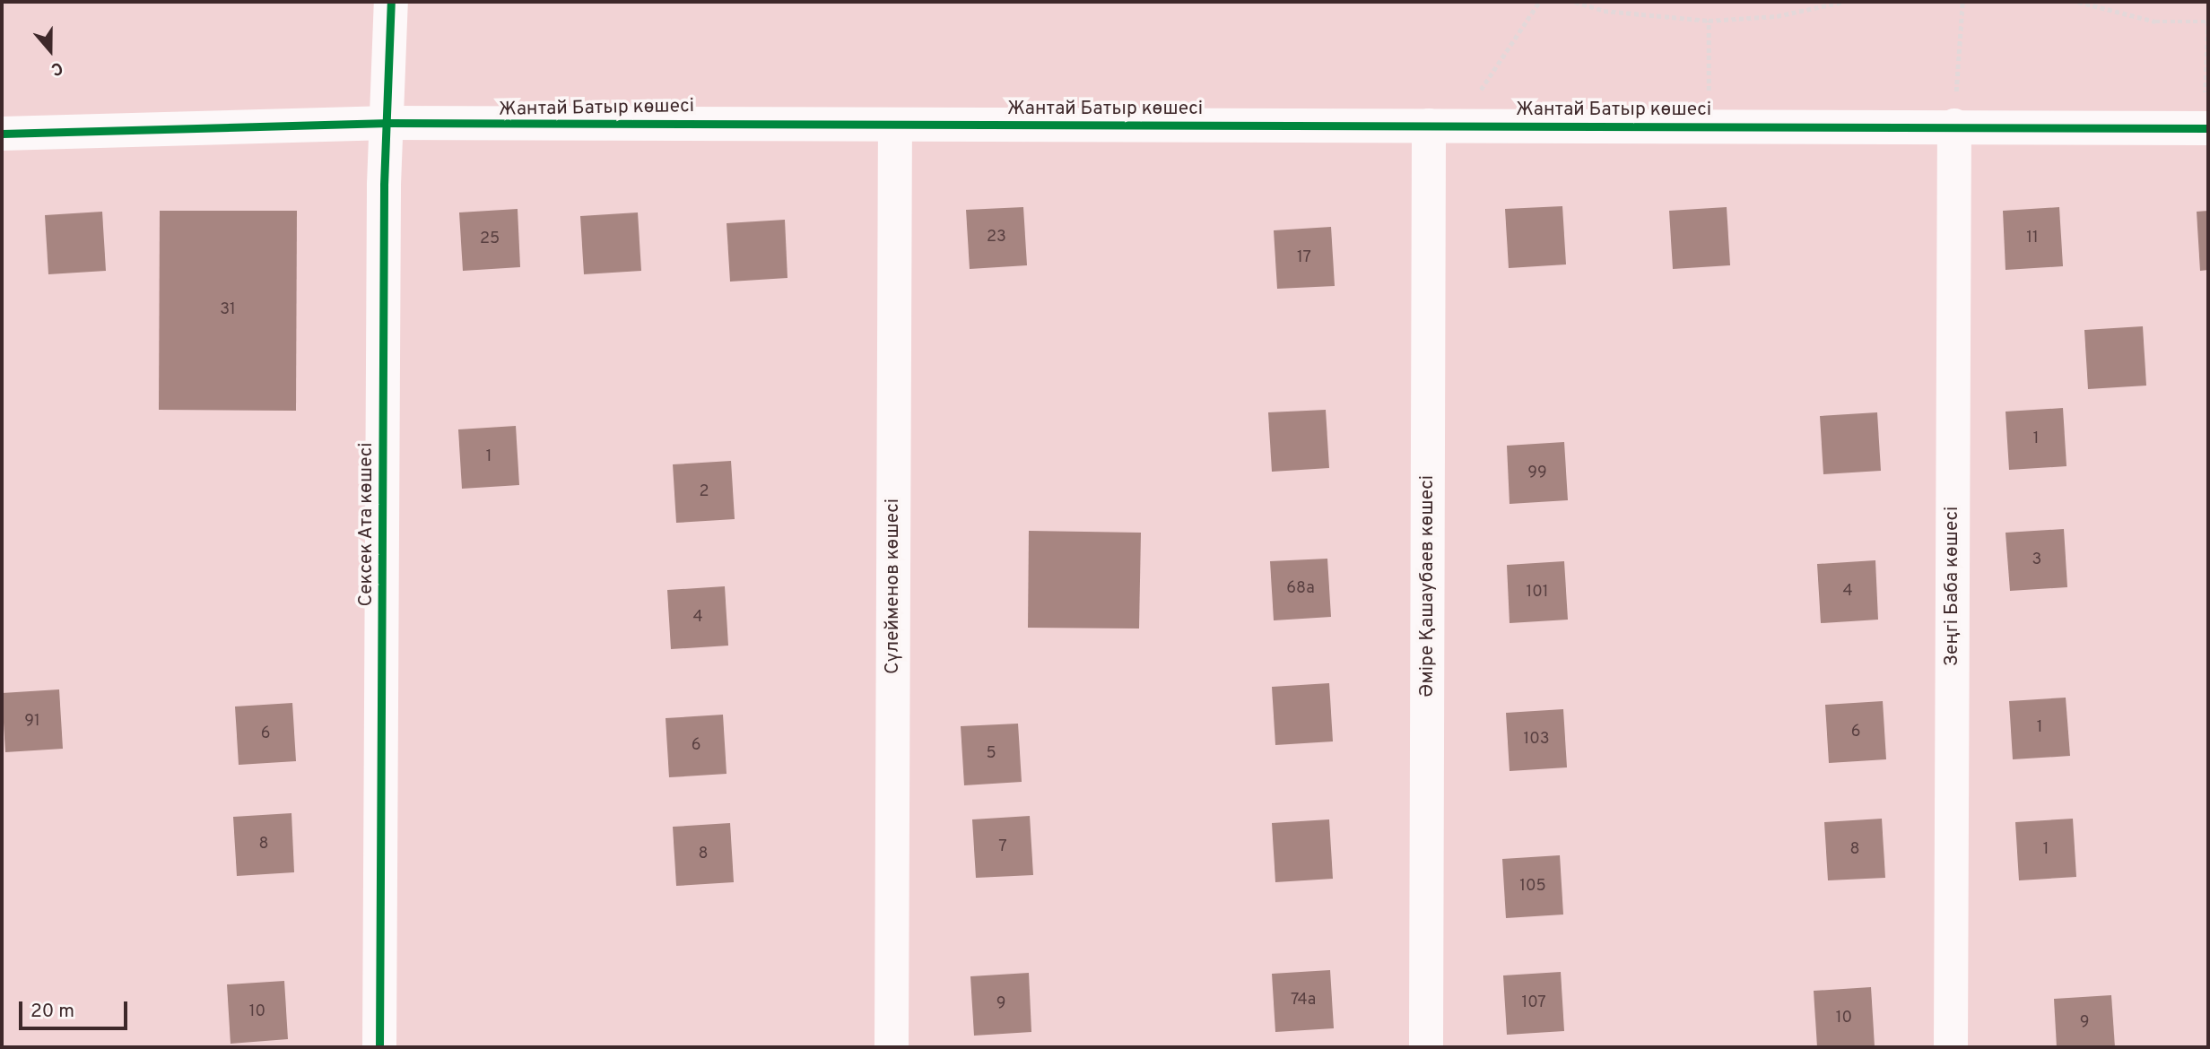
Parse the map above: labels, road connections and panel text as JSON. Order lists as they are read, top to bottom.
{
  "streets": {
    "street": [
      "Жантай Батыр көшесі",
      "Сексек Ата көшесі",
      "Сүлейменов көшесі",
      "Әміре Қашаубаев көшесі",
      "Зеңгі Баба көшесі"
    ]
  },
  "crossings": [
    ["Жантай Батыр көшесі", "Сексек Ата көшесі"],
    ["Жантай Батыр көшесі", "Сүлейменов көшесі"],
    ["Жантай Батыр көшесі", "Әміре Қашаубаев көшесі"],
    ["Жантай Батыр көшесі", "Зеңгі Баба көшесі"]
  ],
  "house_numbers": [
    "23",
    "11",
    "25",
    "17",
    "31",
    "1",
    "1",
    "99",
    "2",
    "3",
    "68а",
    "4",
    "101",
    "4",
    "91",
    "1",
    "6",
    "6",
    "103",
    "6",
    "5",
    "8",
    "7",
    "8",
    "1",
    "8",
    "105",
    "74а",
    "107",
    "9",
    "10",
    "10",
    "9"
  ],
  "scale_bar": "20 m",
  "north": "bottom"
}
